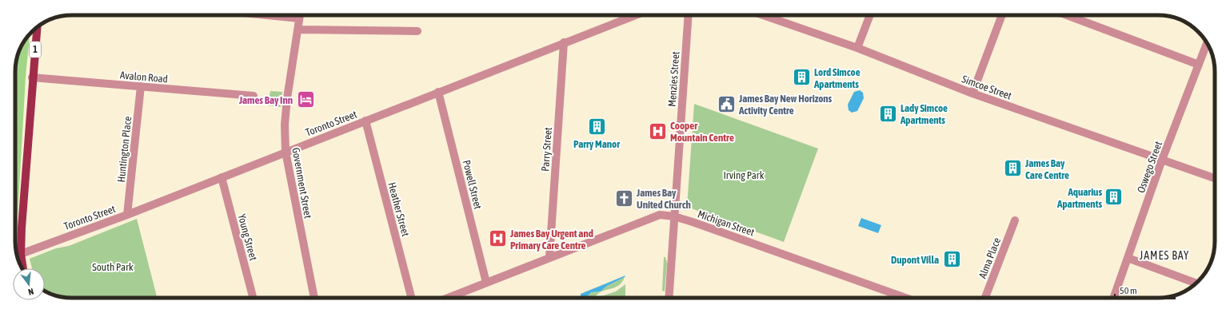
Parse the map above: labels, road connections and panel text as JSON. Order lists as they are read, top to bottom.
{
  "streets": {
    "main road": ["1"],
    "street": [
      "Avalon Road",
      "Menzies Street",
      "Simcoe Street",
      "Toronto Street",
      "Huntington Place",
      "Parry Street",
      "Oswego Street",
      "Government Street",
      "Powell Street",
      "Heather Street",
      "Michigan Street",
      "Young Street",
      "Alma Place"
    ]
  },
  "crossings": [
    ["1", "Avalon Road"],
    ["1", "Toronto Street"],
    ["Avalon Road", "Huntington Place"],
    ["Menzies Street", "Michigan Street"],
    ["Simcoe Street", "Oswego Street"],
    ["Toronto Street", "Huntington Place"],
    ["Toronto Street", "Parry Street"],
    ["Toronto Street", "Government Street"],
    ["Toronto Street", "Powell Street"],
    ["Toronto Street", "Heather Street"],
    ["Toronto Street", "Young Street"],
    ["Parry Street", "Michigan Street"],
    ["Powell Street", "Michigan Street"]
  ],
  "districts": ["JAMES BAY"],
  "parks": ["Irving Park", "South Park"],
  "places": {
    "building": [
      "Lord Simcoe Apartments",
      "Lady Simcoe Apartments",
      "Parry Manor",
      "James Bay Care Centre",
      "Aquarius Apartments",
      "Dupont Villa"
    ],
    "hotel": ["James Bay Inn"],
    "public building": ["James Bay New Horizons Activity Centre"],
    "hospital": ["Cooper Mountain Centre", "James Bay Urgent and Primary Care Centre"],
    "church": ["James Bay United Church"]
  },
  "scale_bar": "50 m",
  "north": "bottom"
}
